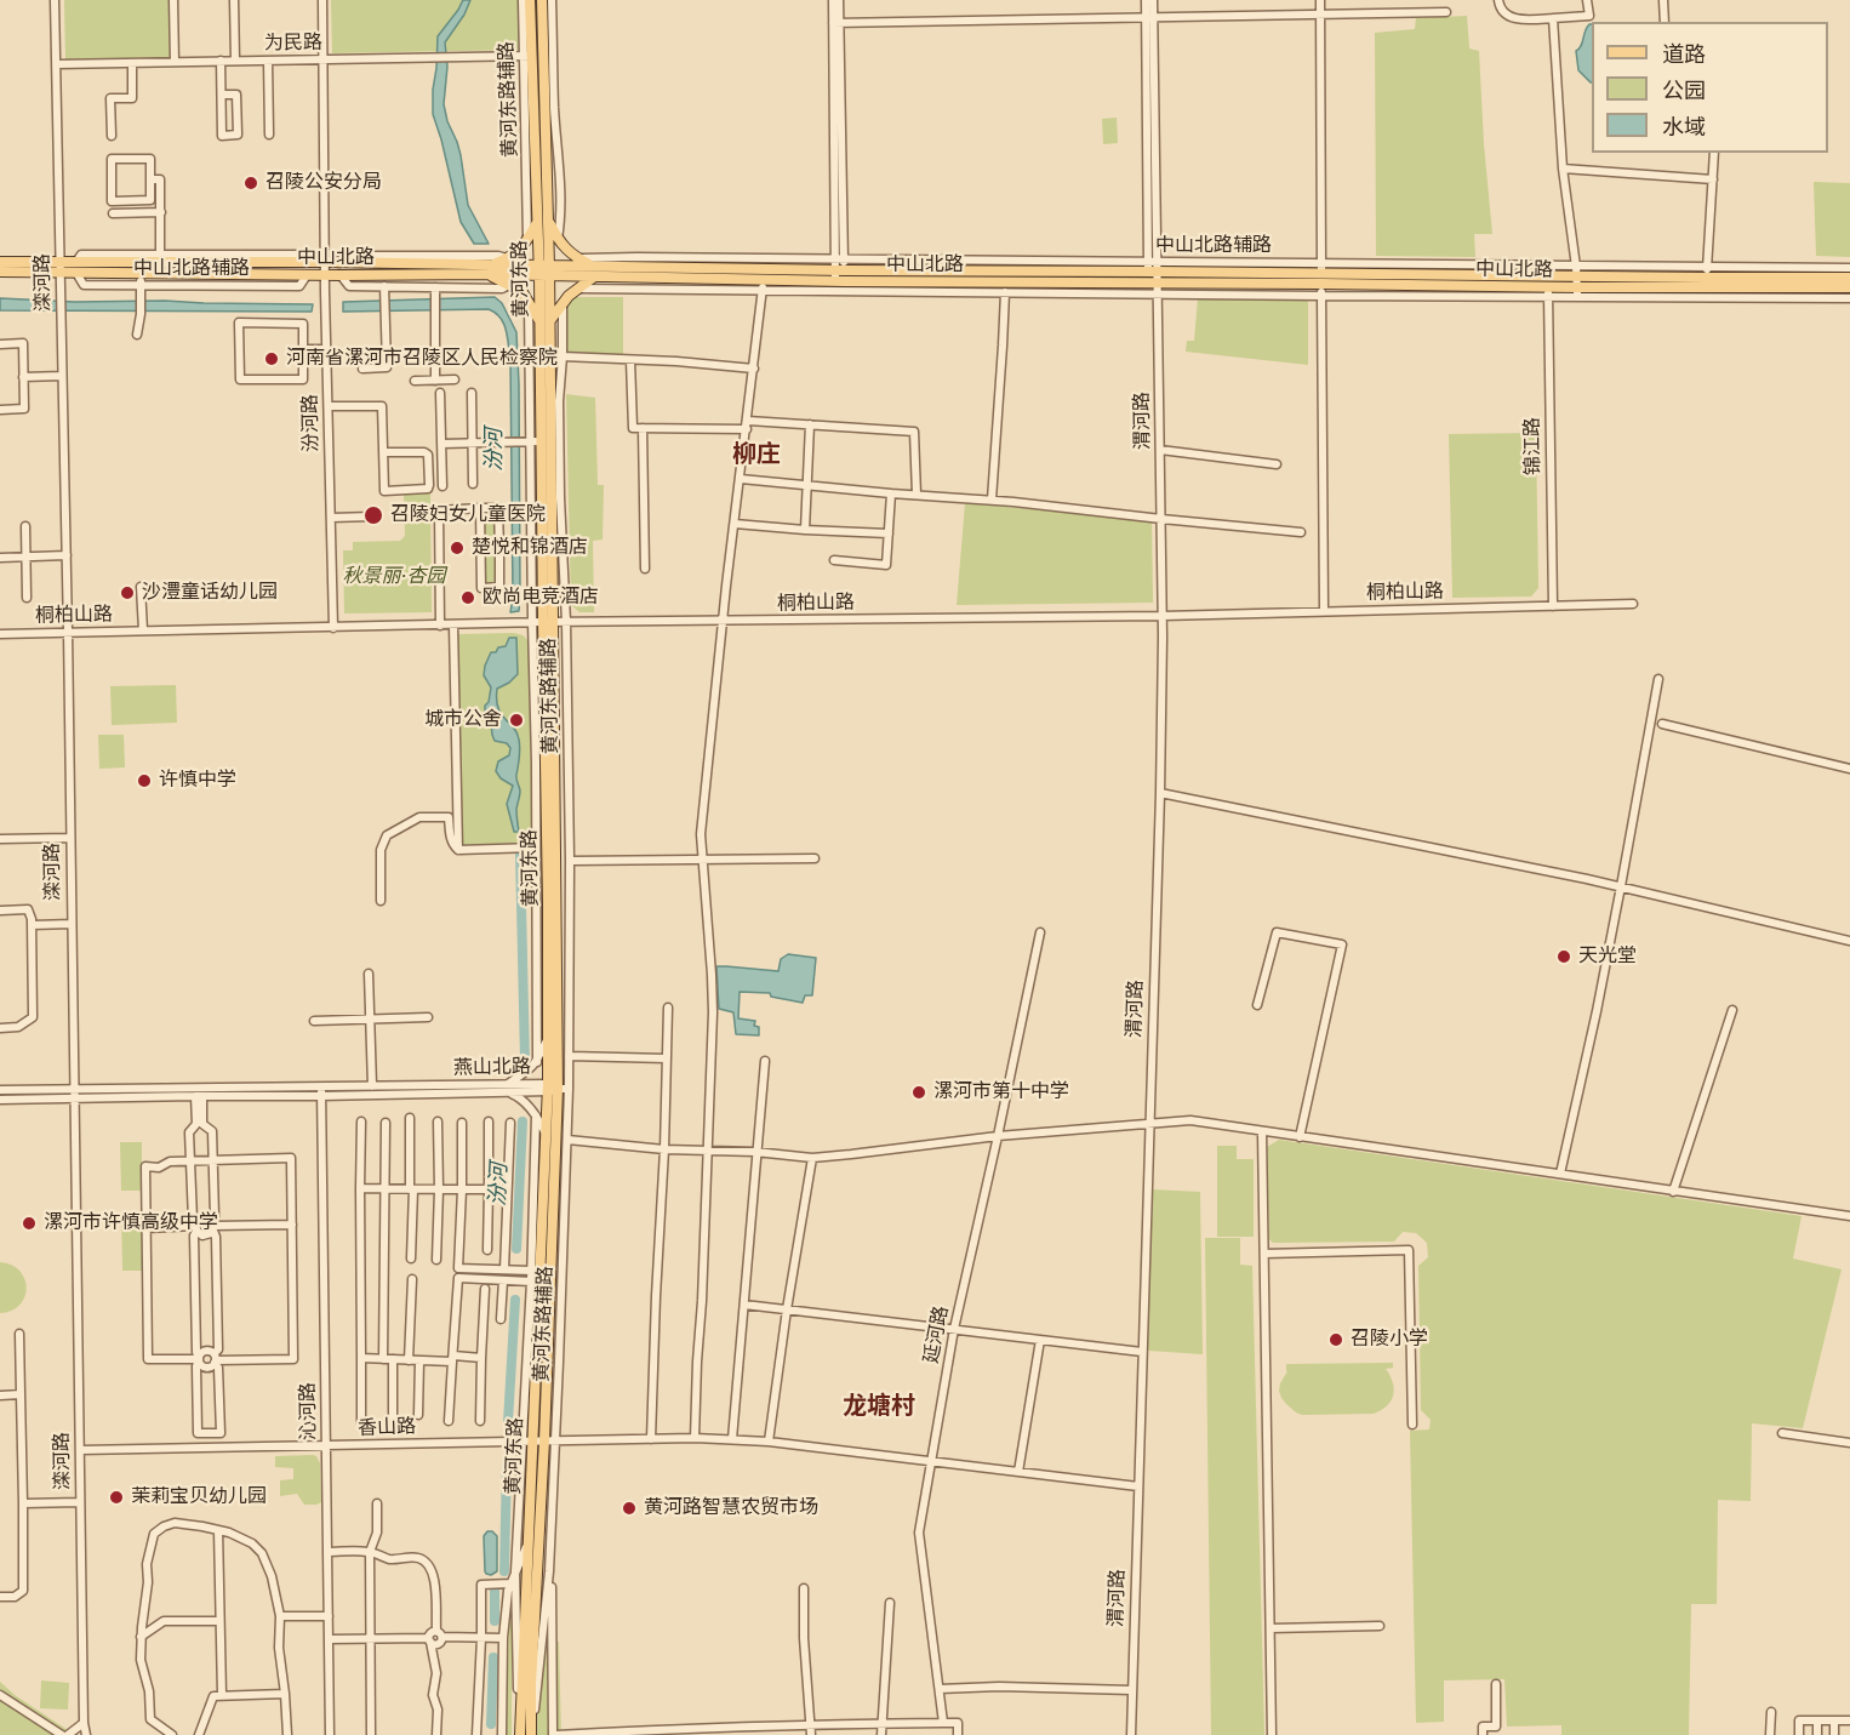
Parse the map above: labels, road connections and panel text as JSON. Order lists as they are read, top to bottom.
{
  "streets": {
    "main road": ["中山北路", "黄河东路"],
    "street": [
      "为民路",
      "黄河东路辅路",
      "中山北路辅路",
      "滦河路",
      "渭河路",
      "汾河路",
      "锦江路",
      "桐柏山路",
      "燕山北路",
      "延河路",
      "沁河路",
      "香山路"
    ]
  },
  "crossings": [
    ["为民路", "黄河东路辅路"],
    ["为民路", "黄河东路"],
    ["为民路", "滦河路"],
    ["为民路", "汾河路"],
    ["黄河东路辅路", "黄河东路"],
    ["黄河东路辅路", "桐柏山路"],
    ["黄河东路辅路", "香山路"],
    ["中山北路辅路", "中山北路"],
    ["中山北路辅路", "渭河路"],
    ["中山北路", "黄河东路"],
    ["中山北路", "滦河路"],
    ["中山北路", "渭河路"],
    ["中山北路", "汾河路"],
    ["中山北路", "锦江路"],
    ["黄河东路", "桐柏山路"],
    ["黄河东路", "燕山北路"],
    ["黄河东路", "香山路"],
    ["滦河路", "桐柏山路"],
    ["滦河路", "燕山北路"],
    ["滦河路", "香山路"],
    ["渭河路", "桐柏山路"],
    ["渭河路", "香山路"],
    ["汾河路", "桐柏山路"],
    ["锦江路", "桐柏山路"],
    ["燕山北路", "沁河路"],
    ["延河路", "香山路"],
    ["沁河路", "香山路"]
  ],
  "districts": ["柳庄", "龙塘村"],
  "water": ["汾河"],
  "parks": ["秋景丽·杏园"],
  "places": [
    "召陵公安分局",
    "河南省漯河市召陵区人民检察院",
    "召陵妇女儿童医院",
    "楚悦和锦酒店",
    "沙澧童话幼儿园",
    "欧尚电竞酒店",
    "城市公舍",
    "许慎中学",
    "天光堂",
    "漯河市第十中学",
    "漯河市许慎高级中学",
    "召陵小学",
    "茉莉宝贝幼儿园",
    "黄河路智慧农贸市场"
  ],
  "legend": ["道路", "公园", "水域"]
}
